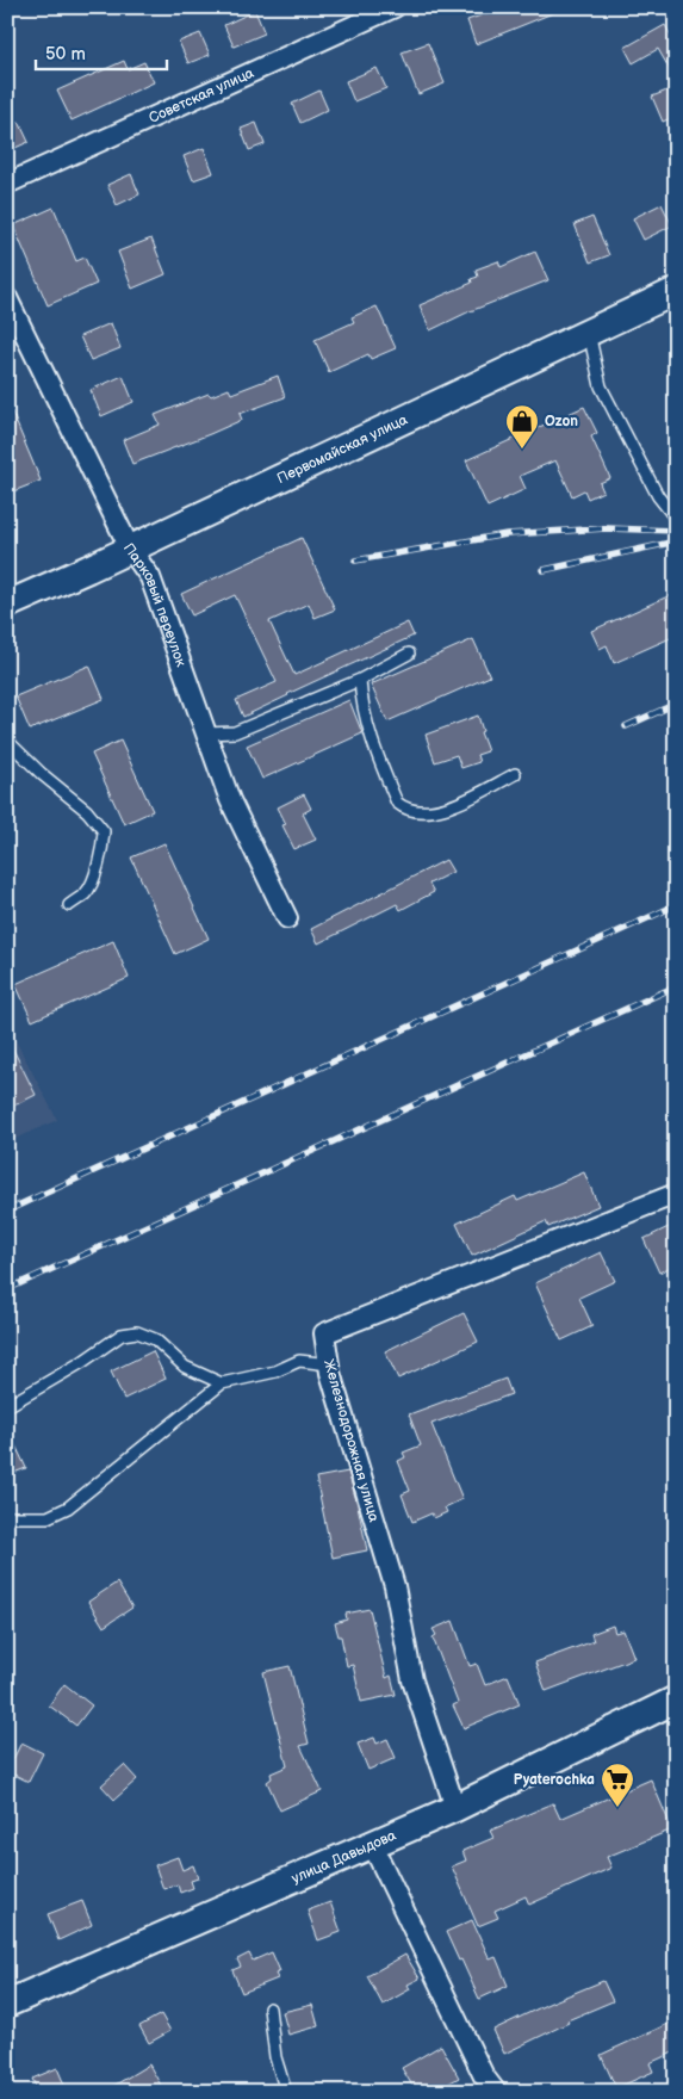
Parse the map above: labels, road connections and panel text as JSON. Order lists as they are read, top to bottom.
{
  "streets": {
    "main road": ["Первомайская улица", "улица Давыдова"],
    "street": ["Советская улица", "Парковый переулок", "Железнодорожная улица"]
  },
  "crossings": [
    ["Первомайская улица", "Парковый переулок"],
    ["Железнодорожная улица", "улица Давыдова"]
  ],
  "places": {
    "shop": ["Ozon"],
    "supermarket": ["Pyaterochka"]
  },
  "scale_bar": "50 m"
}
